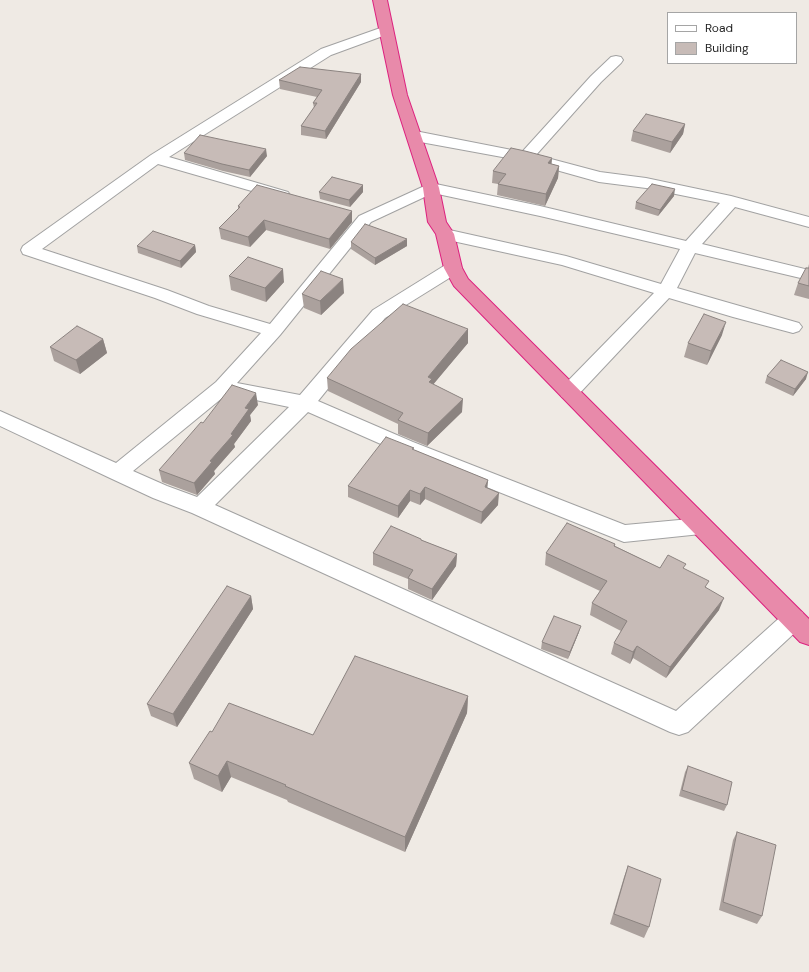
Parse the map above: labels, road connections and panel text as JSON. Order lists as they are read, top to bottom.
{
  "legend": ["Road", "Building"]
}
